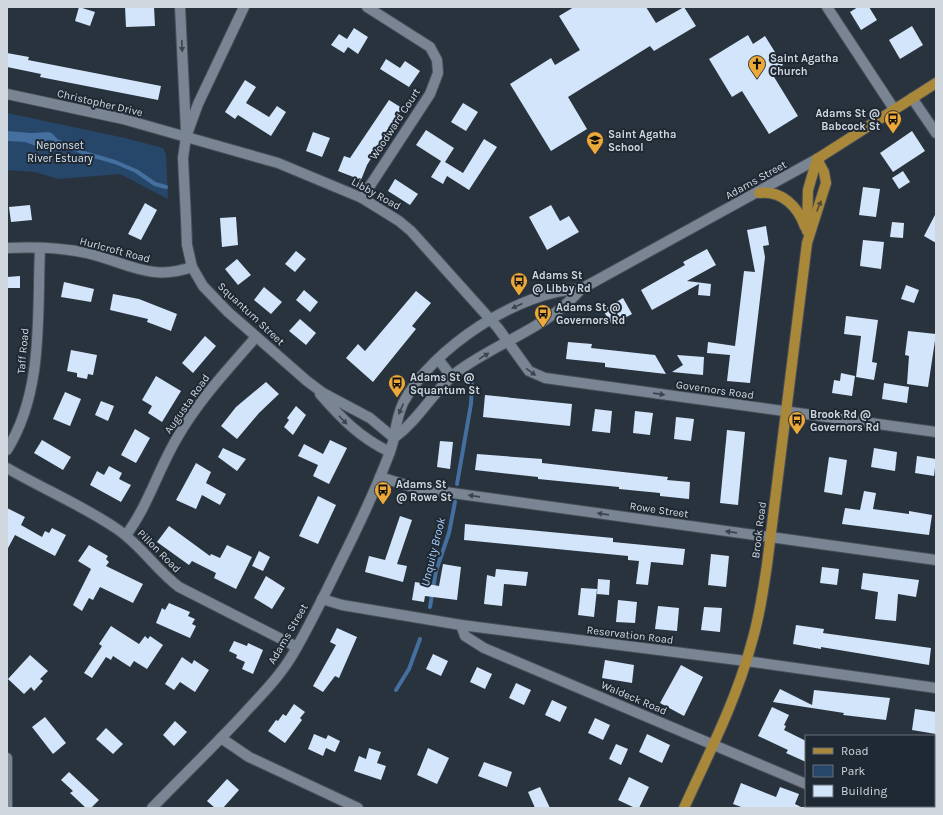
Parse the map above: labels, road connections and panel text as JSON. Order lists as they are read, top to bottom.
{
  "streets": {
    "main road": ["Adams Street", "Brook Road"],
    "street": [
      "Christopher Drive",
      "Woodward Court",
      "Libby Road",
      "Hurlcroft Road",
      "Squantum Street",
      "Taff Road",
      "Governors Road",
      "Augusta Road",
      "Rowe Street",
      "Pillon Road",
      "Reservation Road",
      "Waldeck Road"
    ]
  },
  "crossings": [
    ["Christopher Drive", "Libby Road"],
    ["Christopher Drive", "Squantum Street"],
    ["Woodward Court", "Libby Road"],
    ["Adams Street", "Libby Road"],
    ["Adams Street", "Squantum Street"],
    ["Adams Street", "Governors Road"],
    ["Adams Street", "Rowe Street"],
    ["Adams Street", "Brook Road"],
    ["Adams Street", "Pillon Road"],
    ["Adams Street", "Reservation Road"],
    ["Libby Road", "Squantum Street"],
    ["Libby Road", "Governors Road"],
    ["Hurlcroft Road", "Squantum Street"],
    ["Hurlcroft Road", "Taff Road"],
    ["Squantum Street", "Augusta Road"],
    ["Governors Road", "Brook Road"],
    ["Augusta Road", "Pillon Road"],
    ["Rowe Street", "Brook Road"],
    ["Brook Road", "Reservation Road"],
    ["Brook Road", "Waldeck Road"],
    ["Reservation Road", "Waldeck Road"]
  ],
  "one_way": ["Governors Road", "Rowe Street"],
  "water": ["Unquity Brook"],
  "parks": ["Neponset River Estuary"],
  "places": {
    "church": ["Saint Agatha Church"],
    "bus stop": [
      "Adams St @ Babcock St",
      "Adams St @ Libby Rd",
      "Adams St @ Governors Rd",
      "Adams St @ Squantum St",
      "Brook Rd @ Governors Rd",
      "Adams St @ Rowe St"
    ],
    "school or university": ["Saint Agatha School"]
  },
  "legend": ["Road", "Park", "Building"]
}
